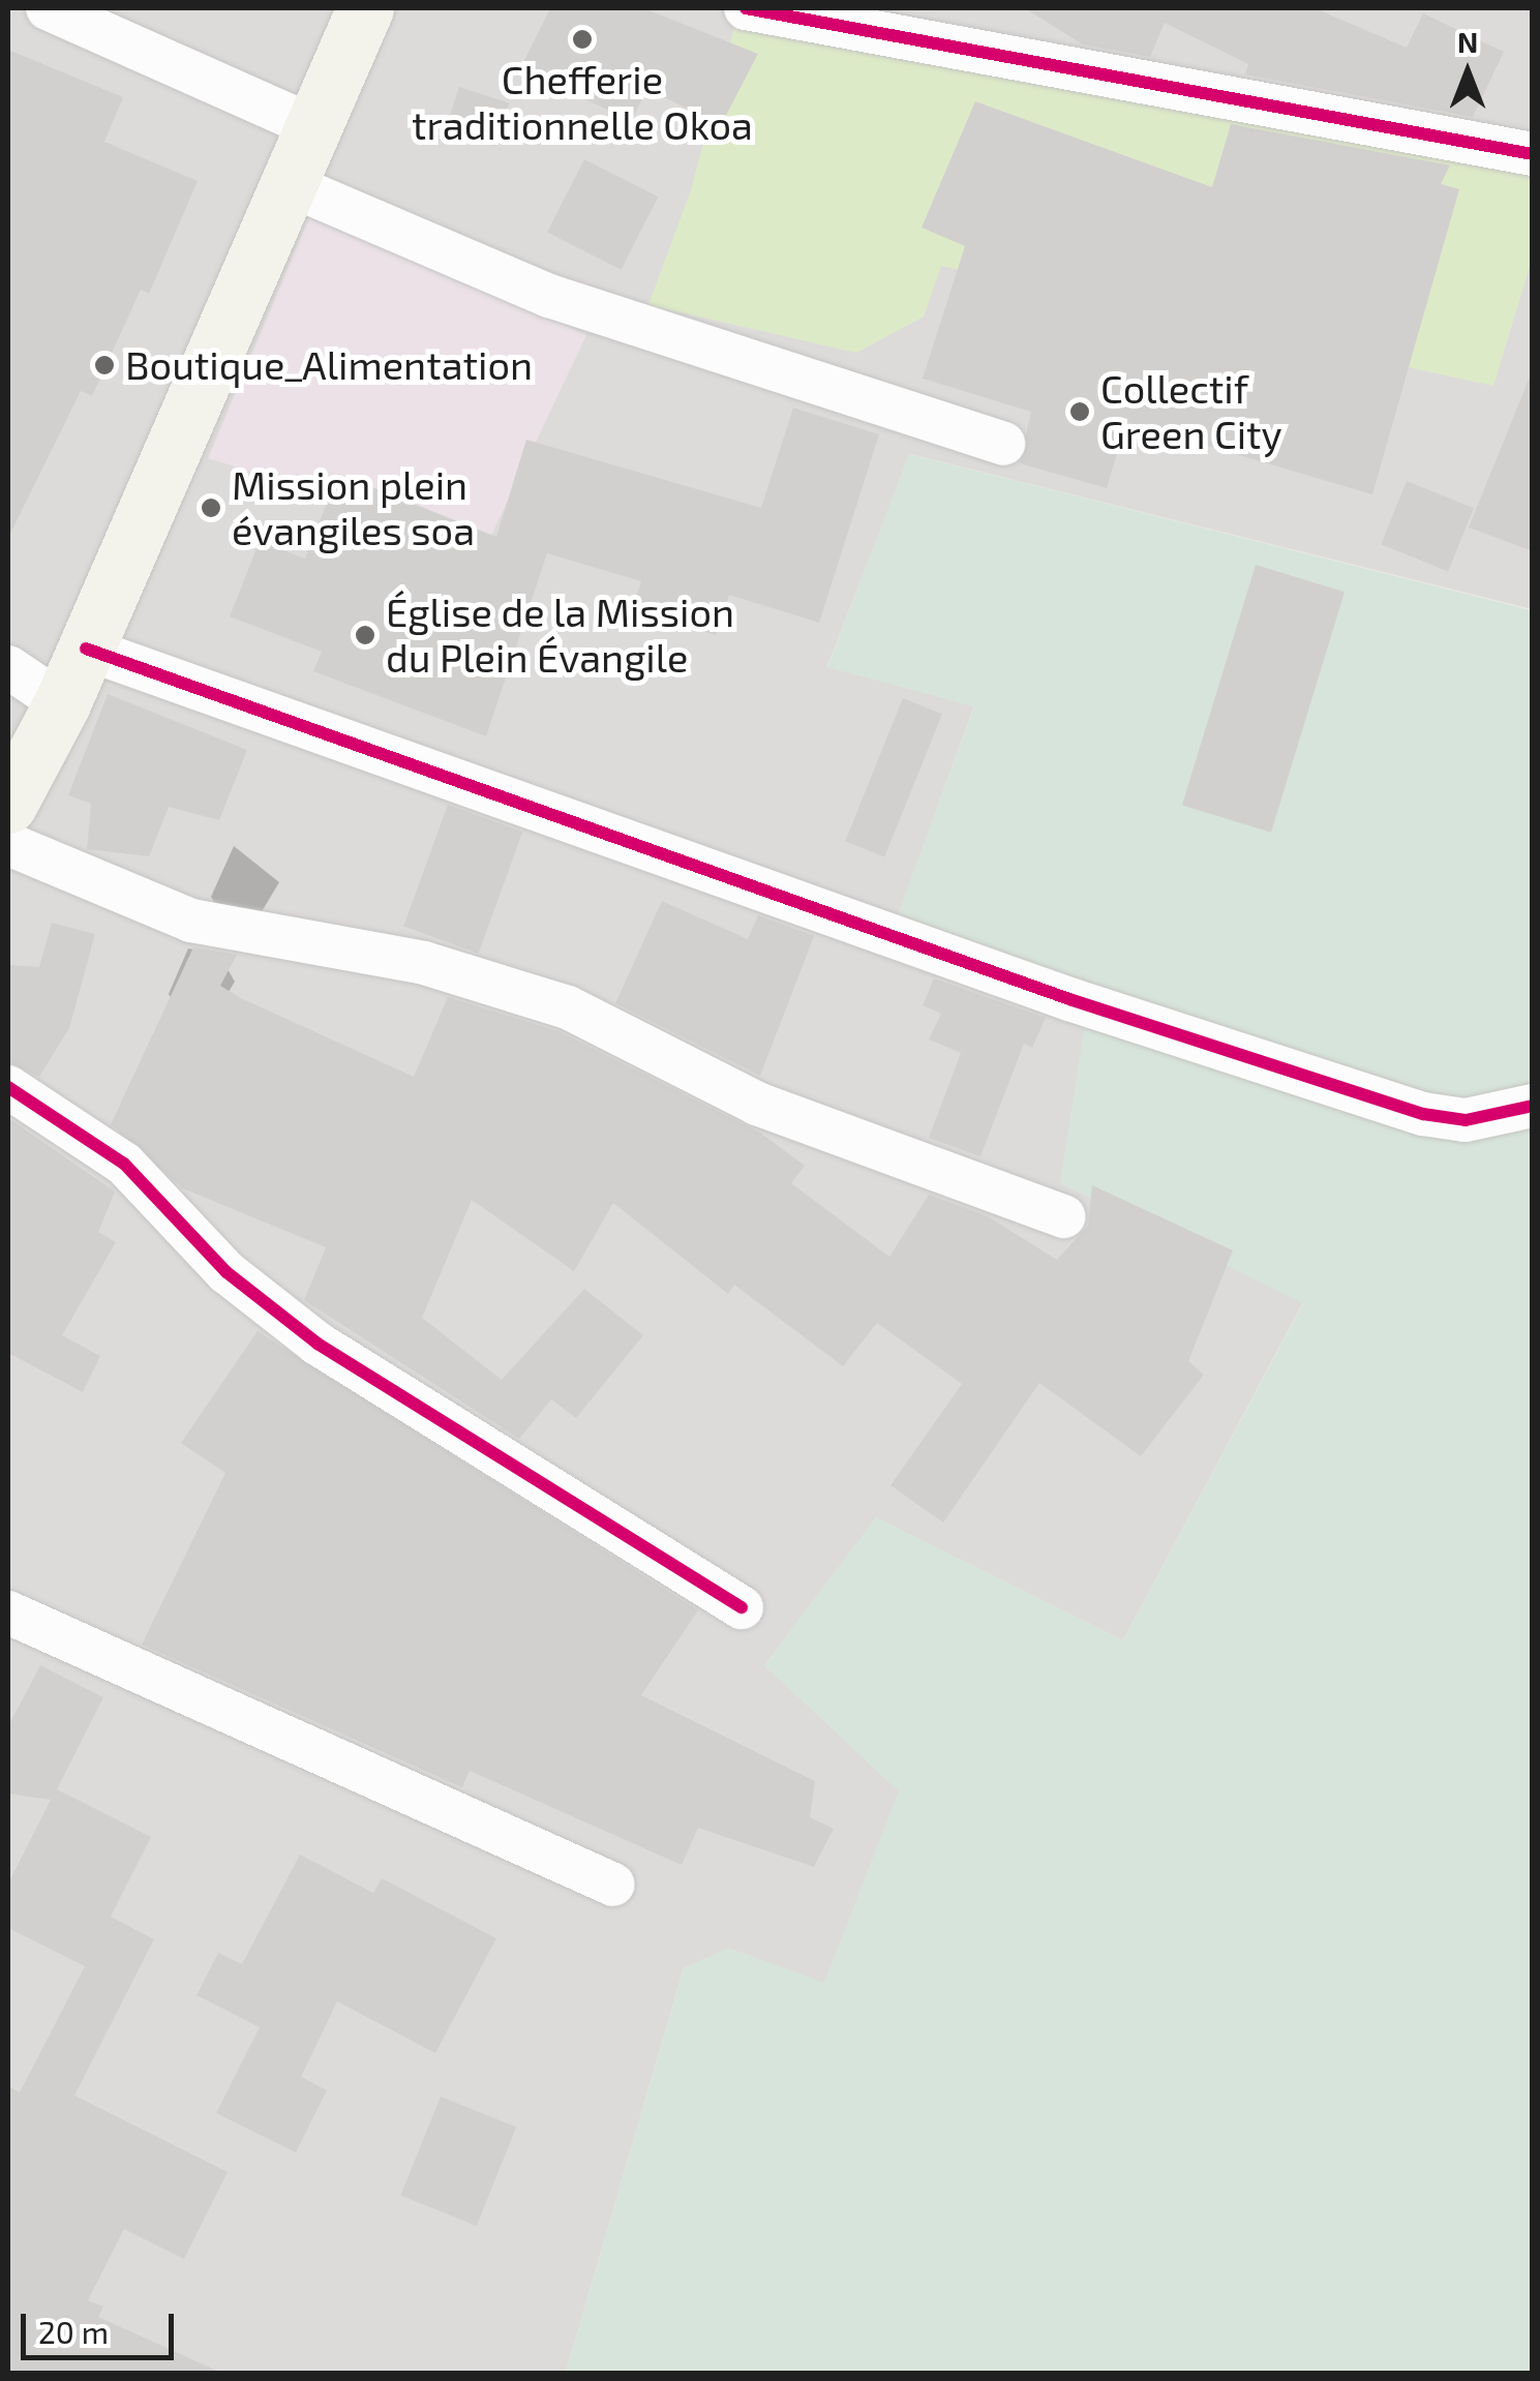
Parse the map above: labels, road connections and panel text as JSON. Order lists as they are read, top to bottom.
{
  "places": [
    "Chefferie traditionnelle Okoa",
    "Boutique_Alimentation",
    "Collectif Green City",
    "Mission plein évangiles soa",
    "Église de la Mission du Plein Évangile"
  ],
  "scale_bar": "20 m",
  "north": "top"
}
